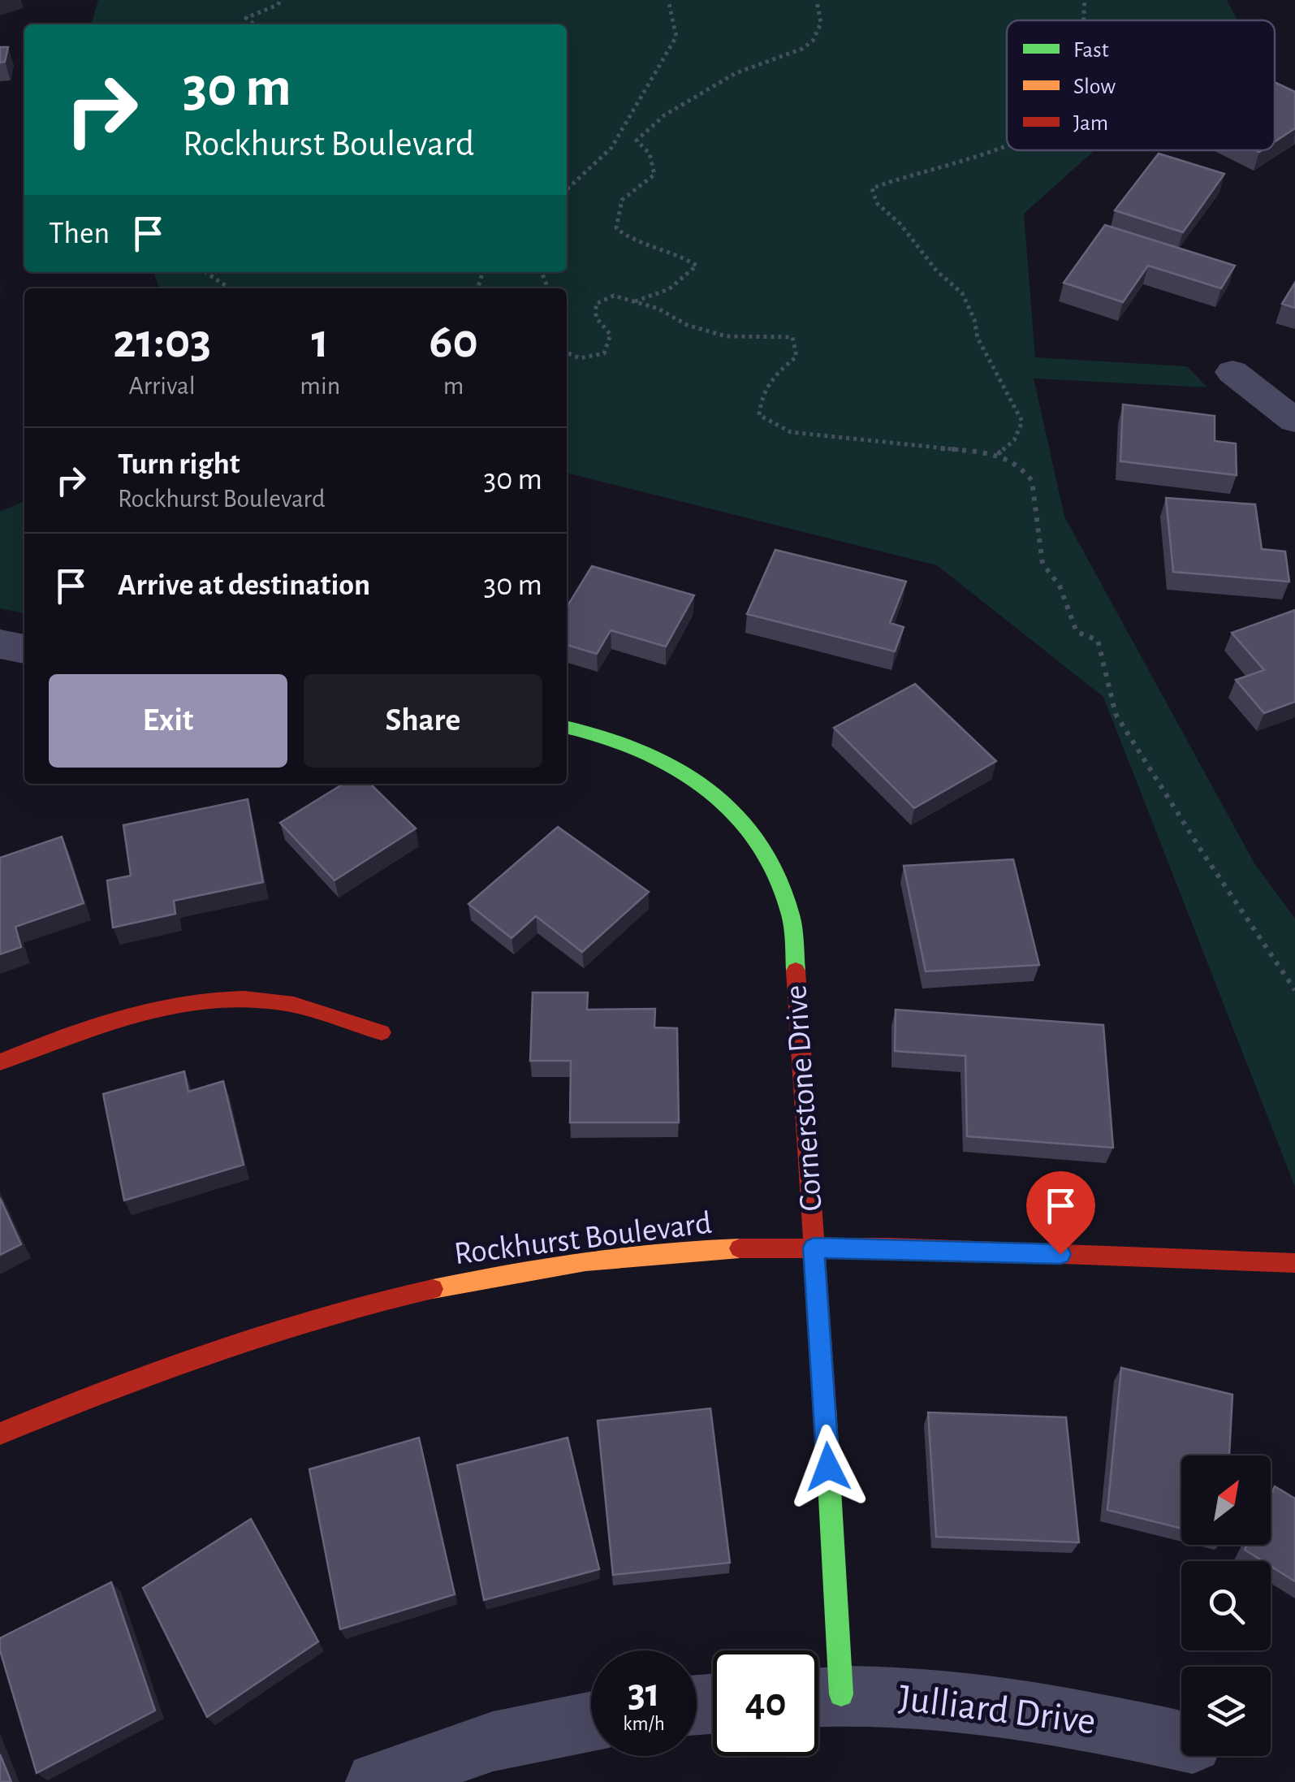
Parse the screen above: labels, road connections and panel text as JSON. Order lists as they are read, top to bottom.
{
  "streets": {
    "street": ["Cornerstone Drive", "Rockhurst Boulevard", "Julliard Drive"]
  },
  "crossings": [
    ["Cornerstone Drive", "Rockhurst Boulevard"],
    ["Cornerstone Drive", "Julliard Drive"]
  ],
  "legend": ["Fast", "Slow", "Jam"],
  "north": "top right",
  "page": {
    "turn": ["30 m", "Rockhurst Boulevard"],
    "then": "Then",
    "eta": [
      "21:03",
      "Arrival",
      "1",
      "min",
      "60",
      "m"
    ],
    "list": [
      {
        "name": "Turn right",
        "note": "Rockhurst Boulevard",
        "value": "30 m"
      },
      {
        "name": "Arrive at destination",
        "value": "30 m"
      }
    ],
    "buttons": ["Exit", "Share"],
    "speed": "31 km/h",
    "limit": "40"
  }
}
